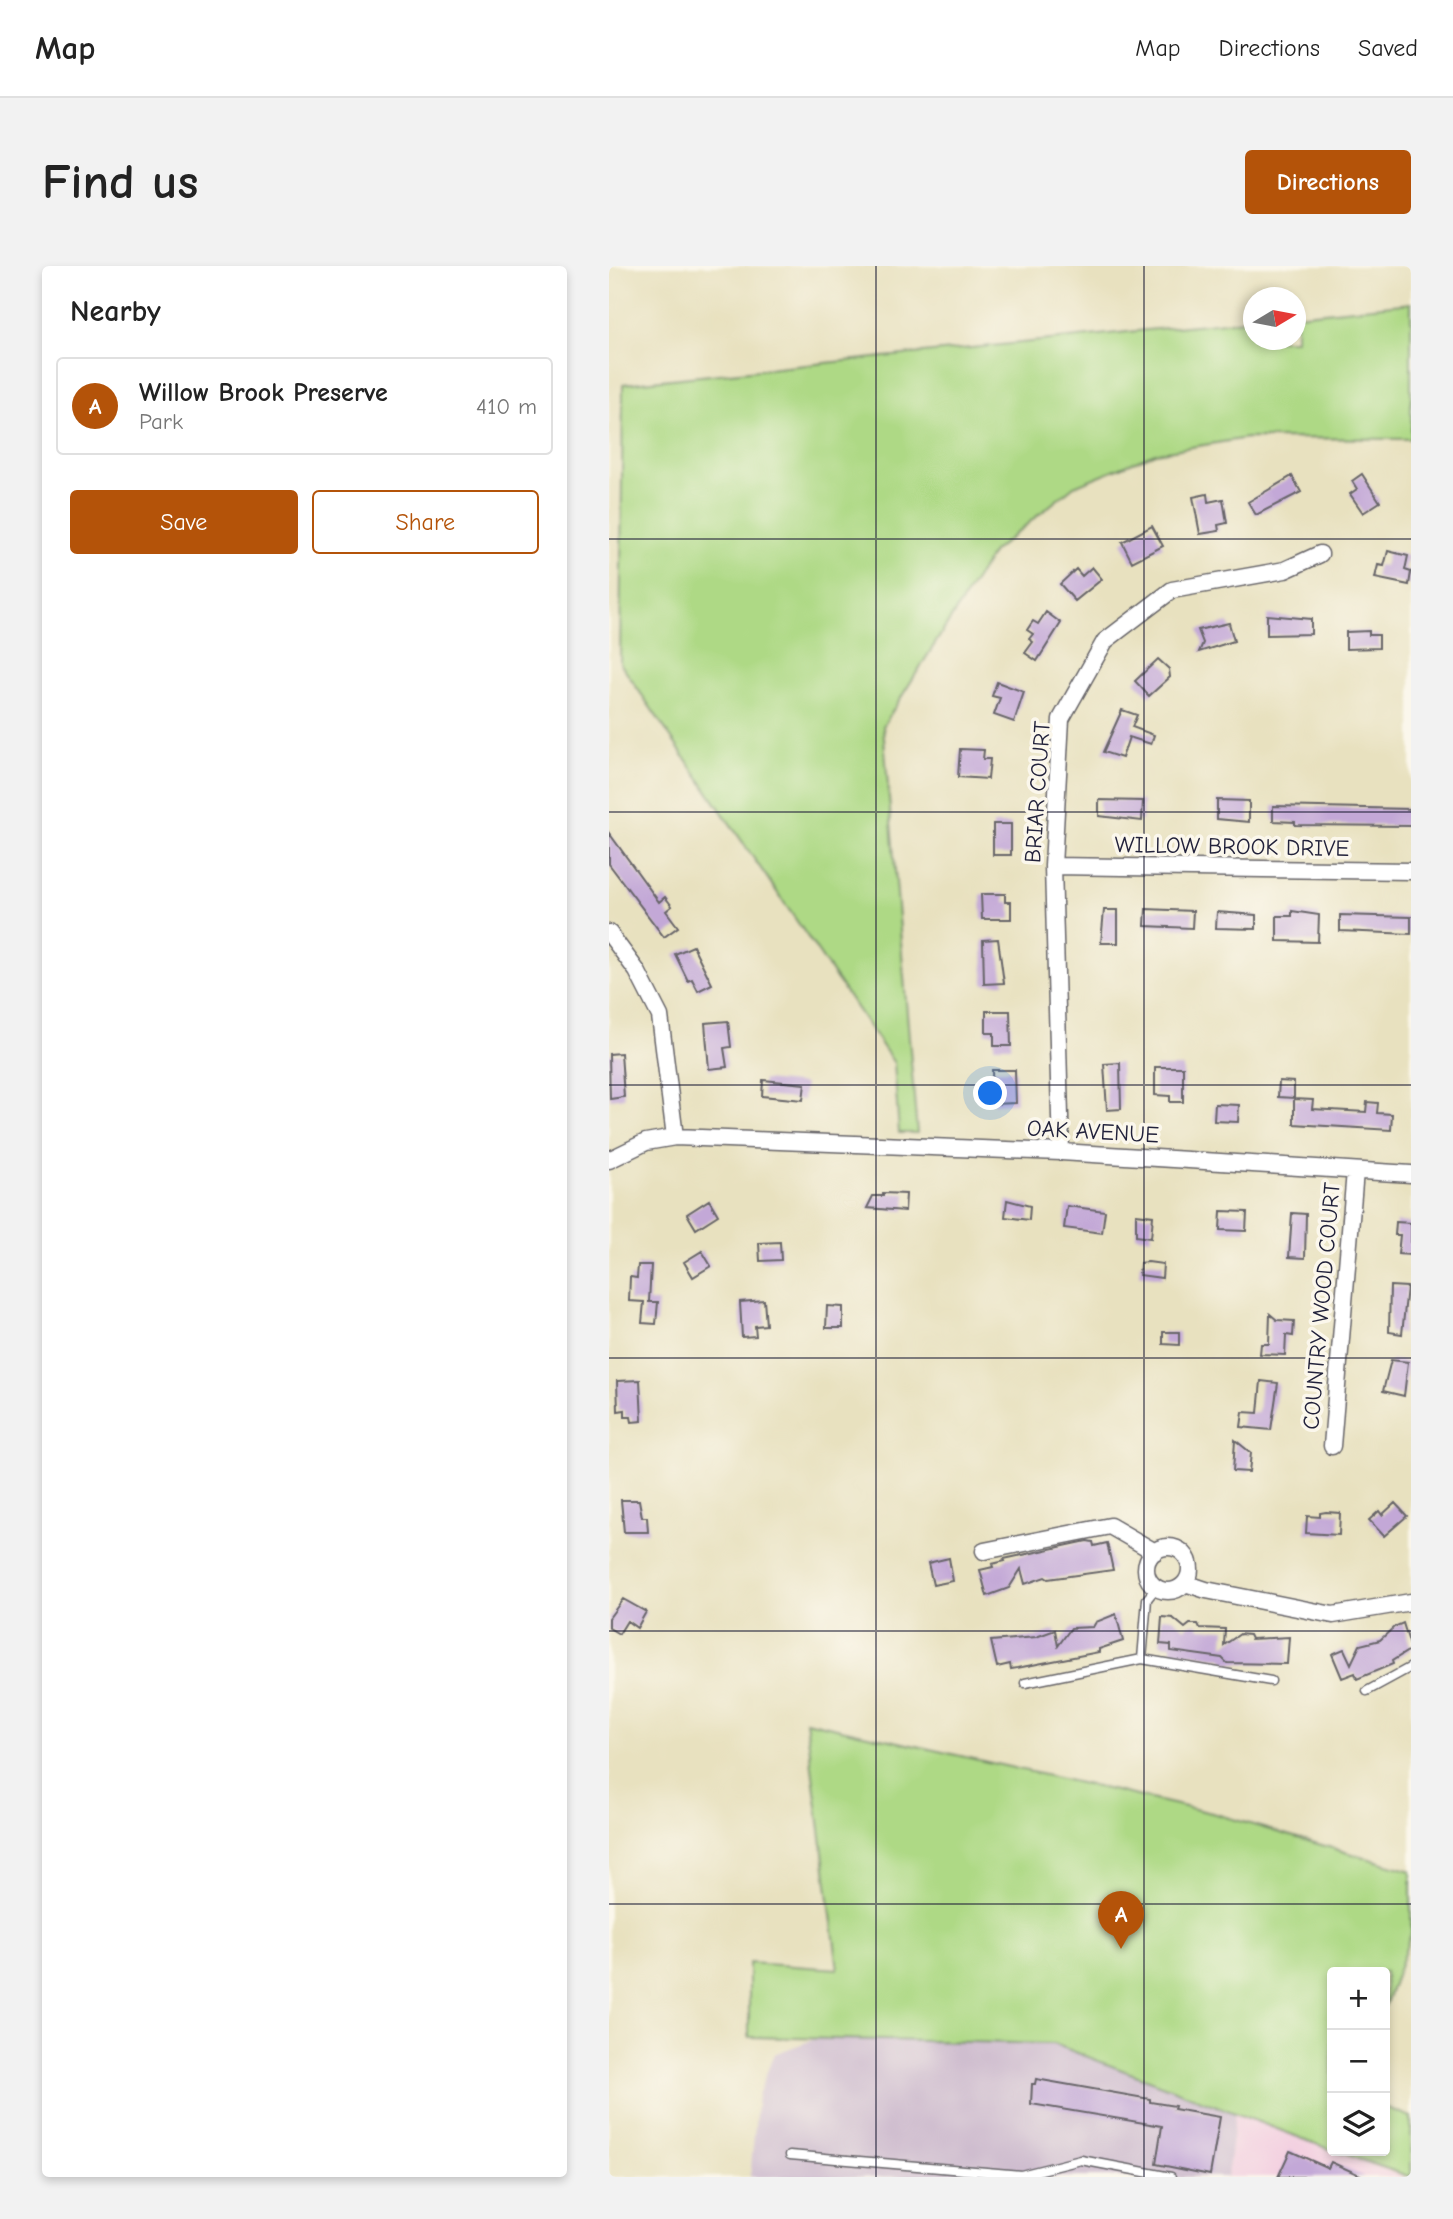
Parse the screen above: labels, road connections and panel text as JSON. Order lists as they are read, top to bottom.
{
  "streets": {
    "street": [
      "BRIAR COURT",
      "WILLOW BROOK DRIVE",
      "OAK AVENUE",
      "COUNTRY WOOD COURT"
    ]
  },
  "crossings": [
    ["BRIAR COURT", "WILLOW BROOK DRIVE"],
    ["BRIAR COURT", "OAK AVENUE"],
    ["OAK AVENUE", "COUNTRY WOOD COURT"]
  ],
  "north": "right",
  "page": {
    "header": "Map",
    "nav": ["Map", "Directions", "Saved"],
    "buttons": [
      "Directions",
      ["Save", "Share"]
    ],
    "title": "Find us",
    "heading": "Nearby",
    "list": [
      {
        "mark": "A",
        "name": "Willow Brook Preserve",
        "note": "Park",
        "value": "410 m"
      }
    ],
    "pins": "A",
    "map_buttons": ["+", "−"]
  }
}
